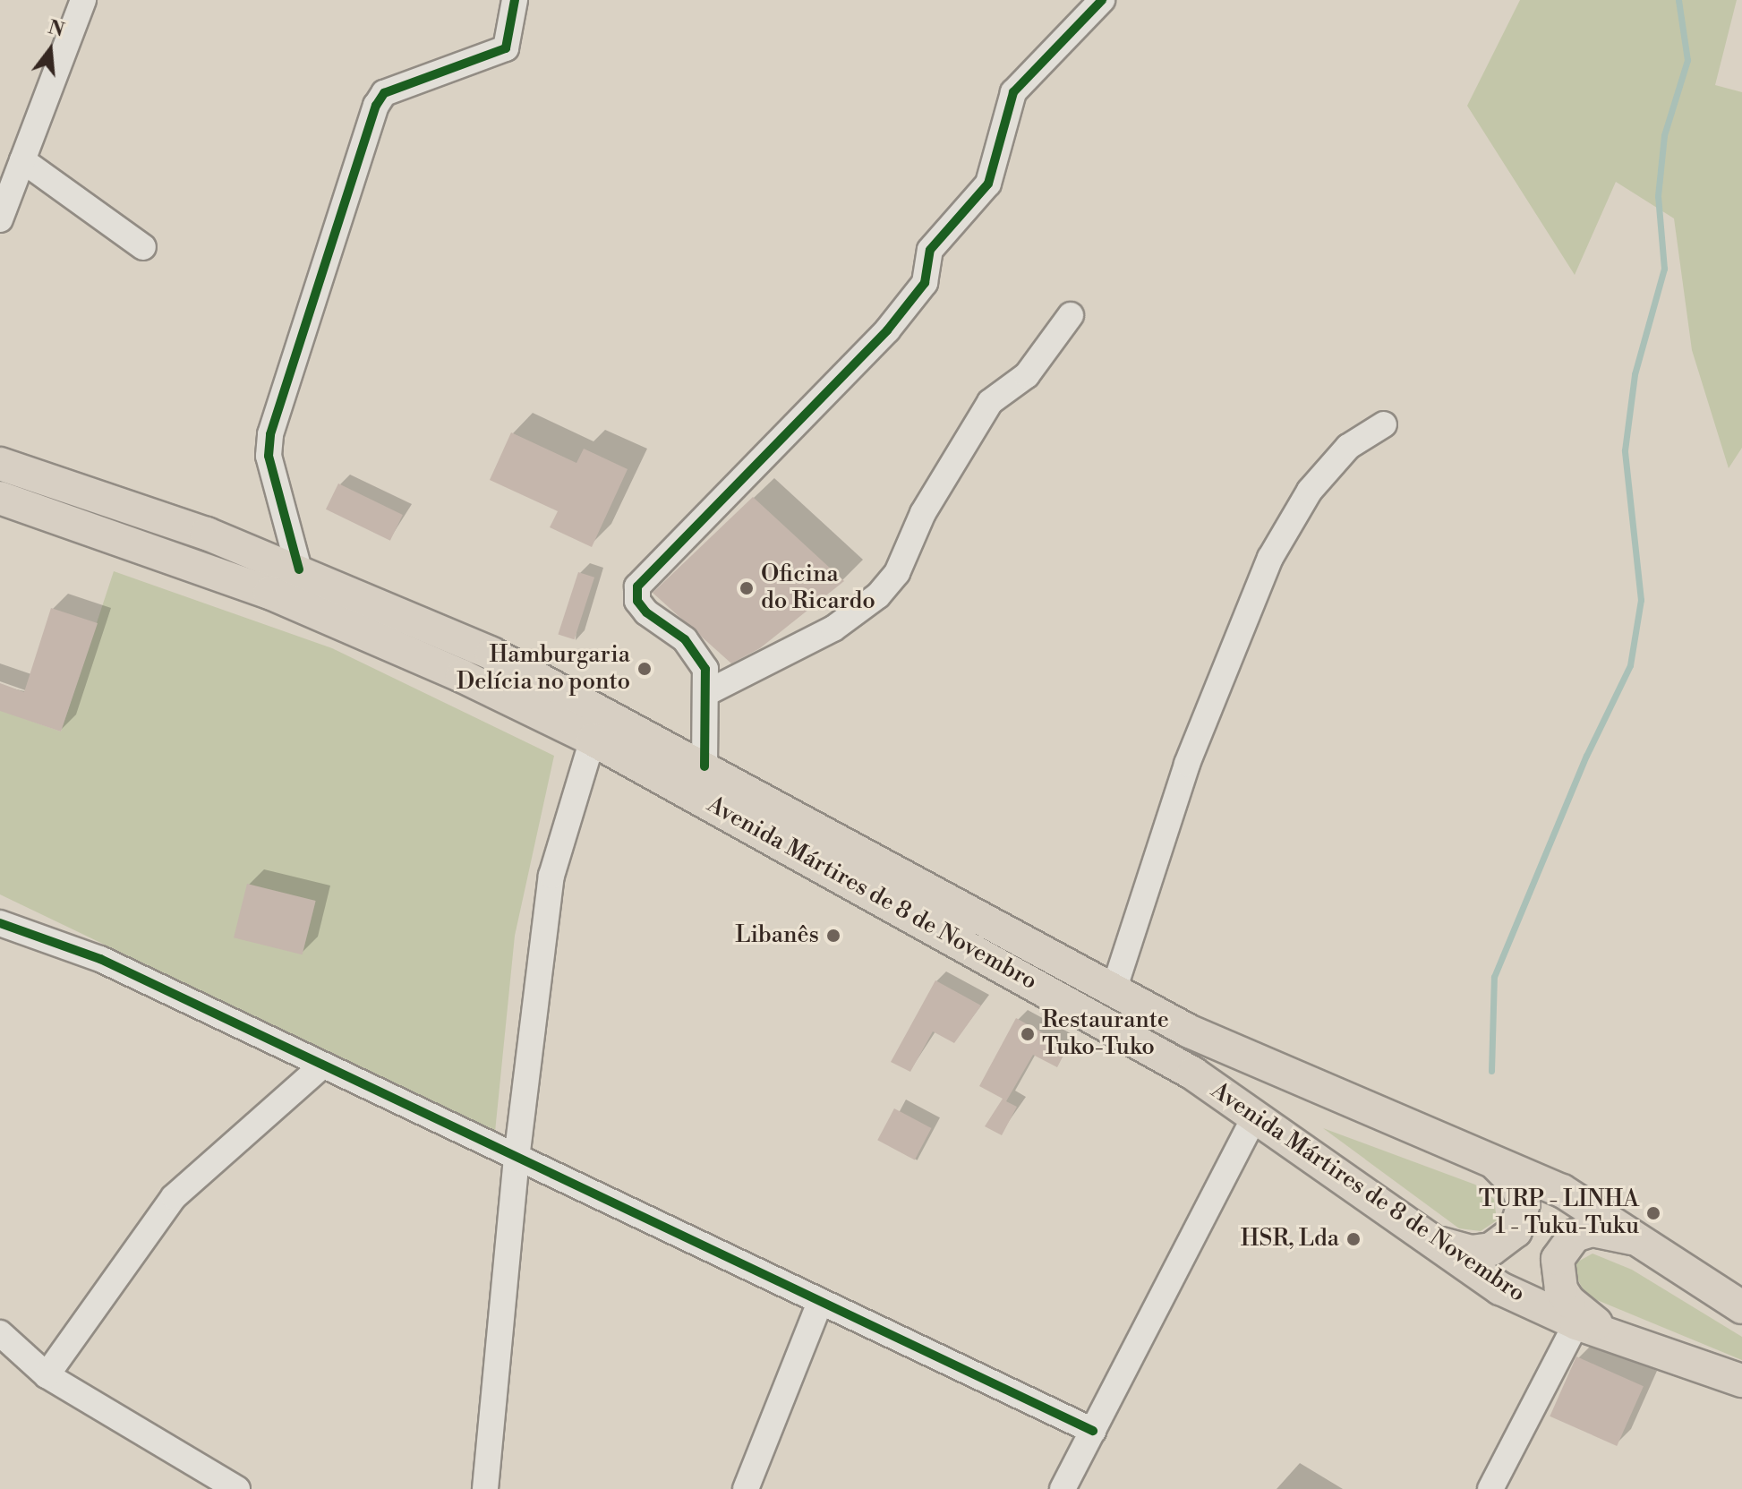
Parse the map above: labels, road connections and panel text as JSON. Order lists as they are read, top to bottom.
{
  "streets": {
    "main road": ["Avenida Mártires de 8 de Novembro"]
  },
  "places": [
    "Oficina do Ricardo",
    "Hamburgaria Delícia no ponto",
    "Libanês",
    "Restaurante Tuko-Tuko",
    "TURP - LINHA 1 - Tuku-Tuku",
    "HSR, Lda"
  ],
  "north": "top"
}
